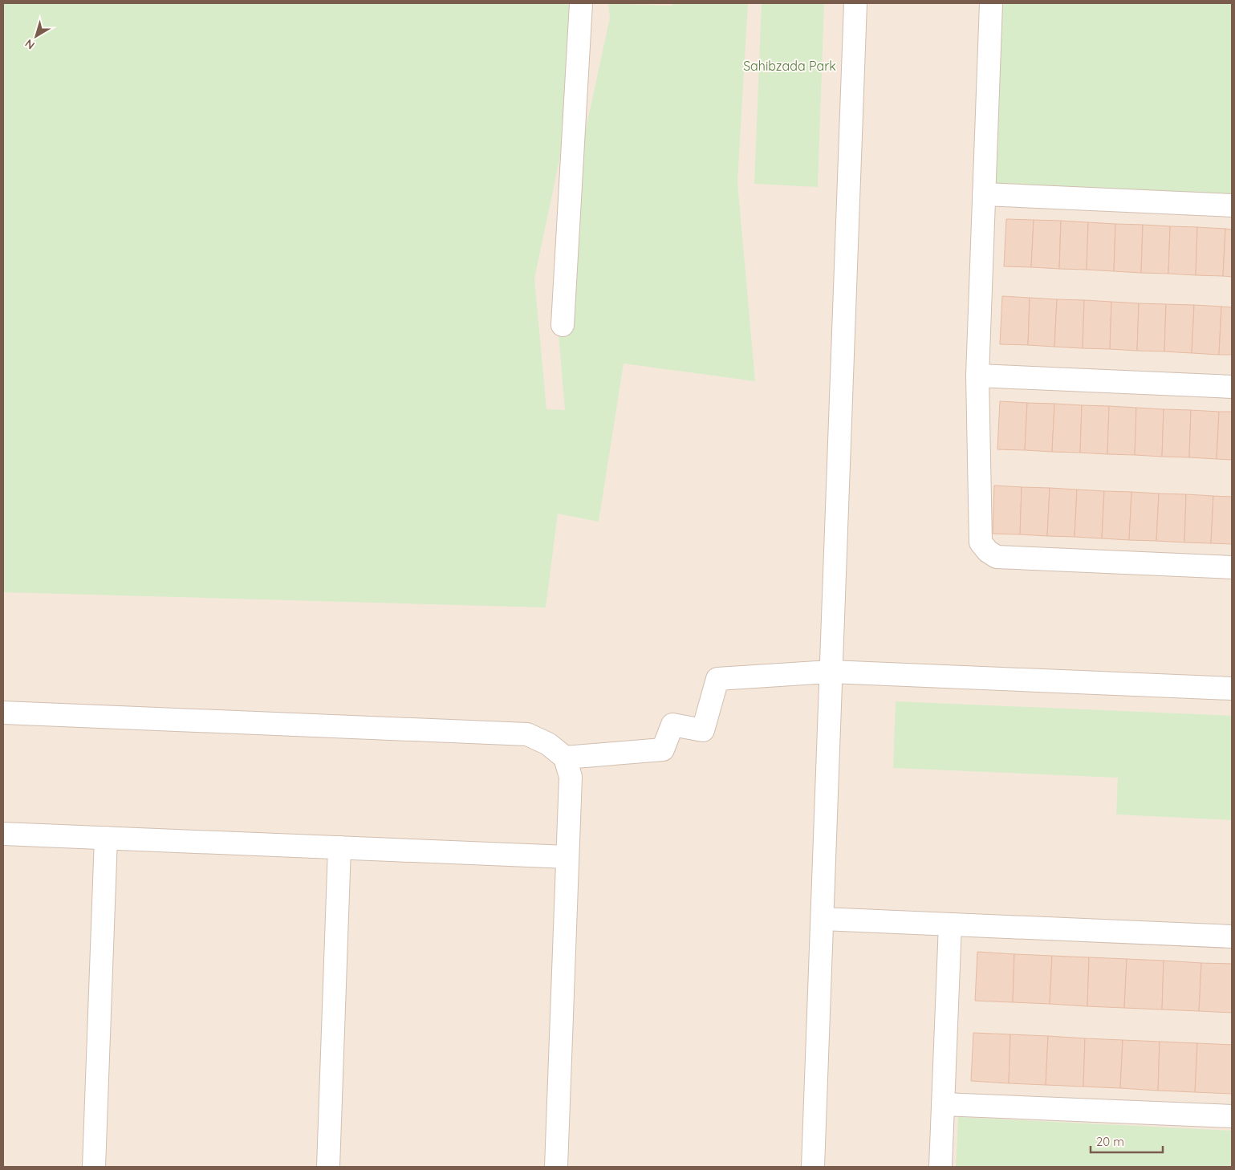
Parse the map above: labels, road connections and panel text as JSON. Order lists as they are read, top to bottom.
{
  "parks": ["Sahibzada Park"],
  "scale_bar": "20 m",
  "north": "bottom left"
}
